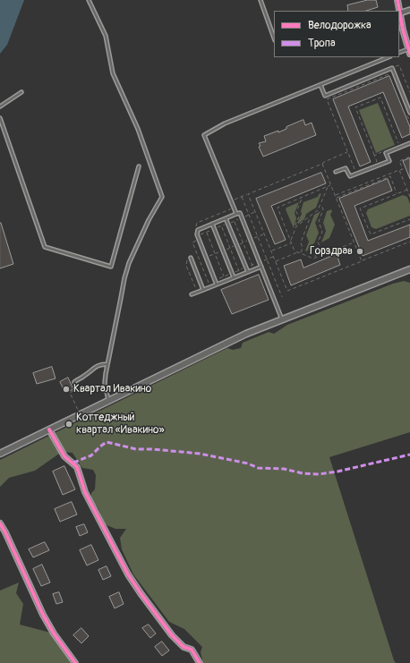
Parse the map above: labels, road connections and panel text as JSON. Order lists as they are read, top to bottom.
{
  "places": ["Горздрав", "Квартал Ивакино", "Коттеджный квартал «Ивакино»"],
  "legend": ["Велодорожка", "Тропа"]
}
